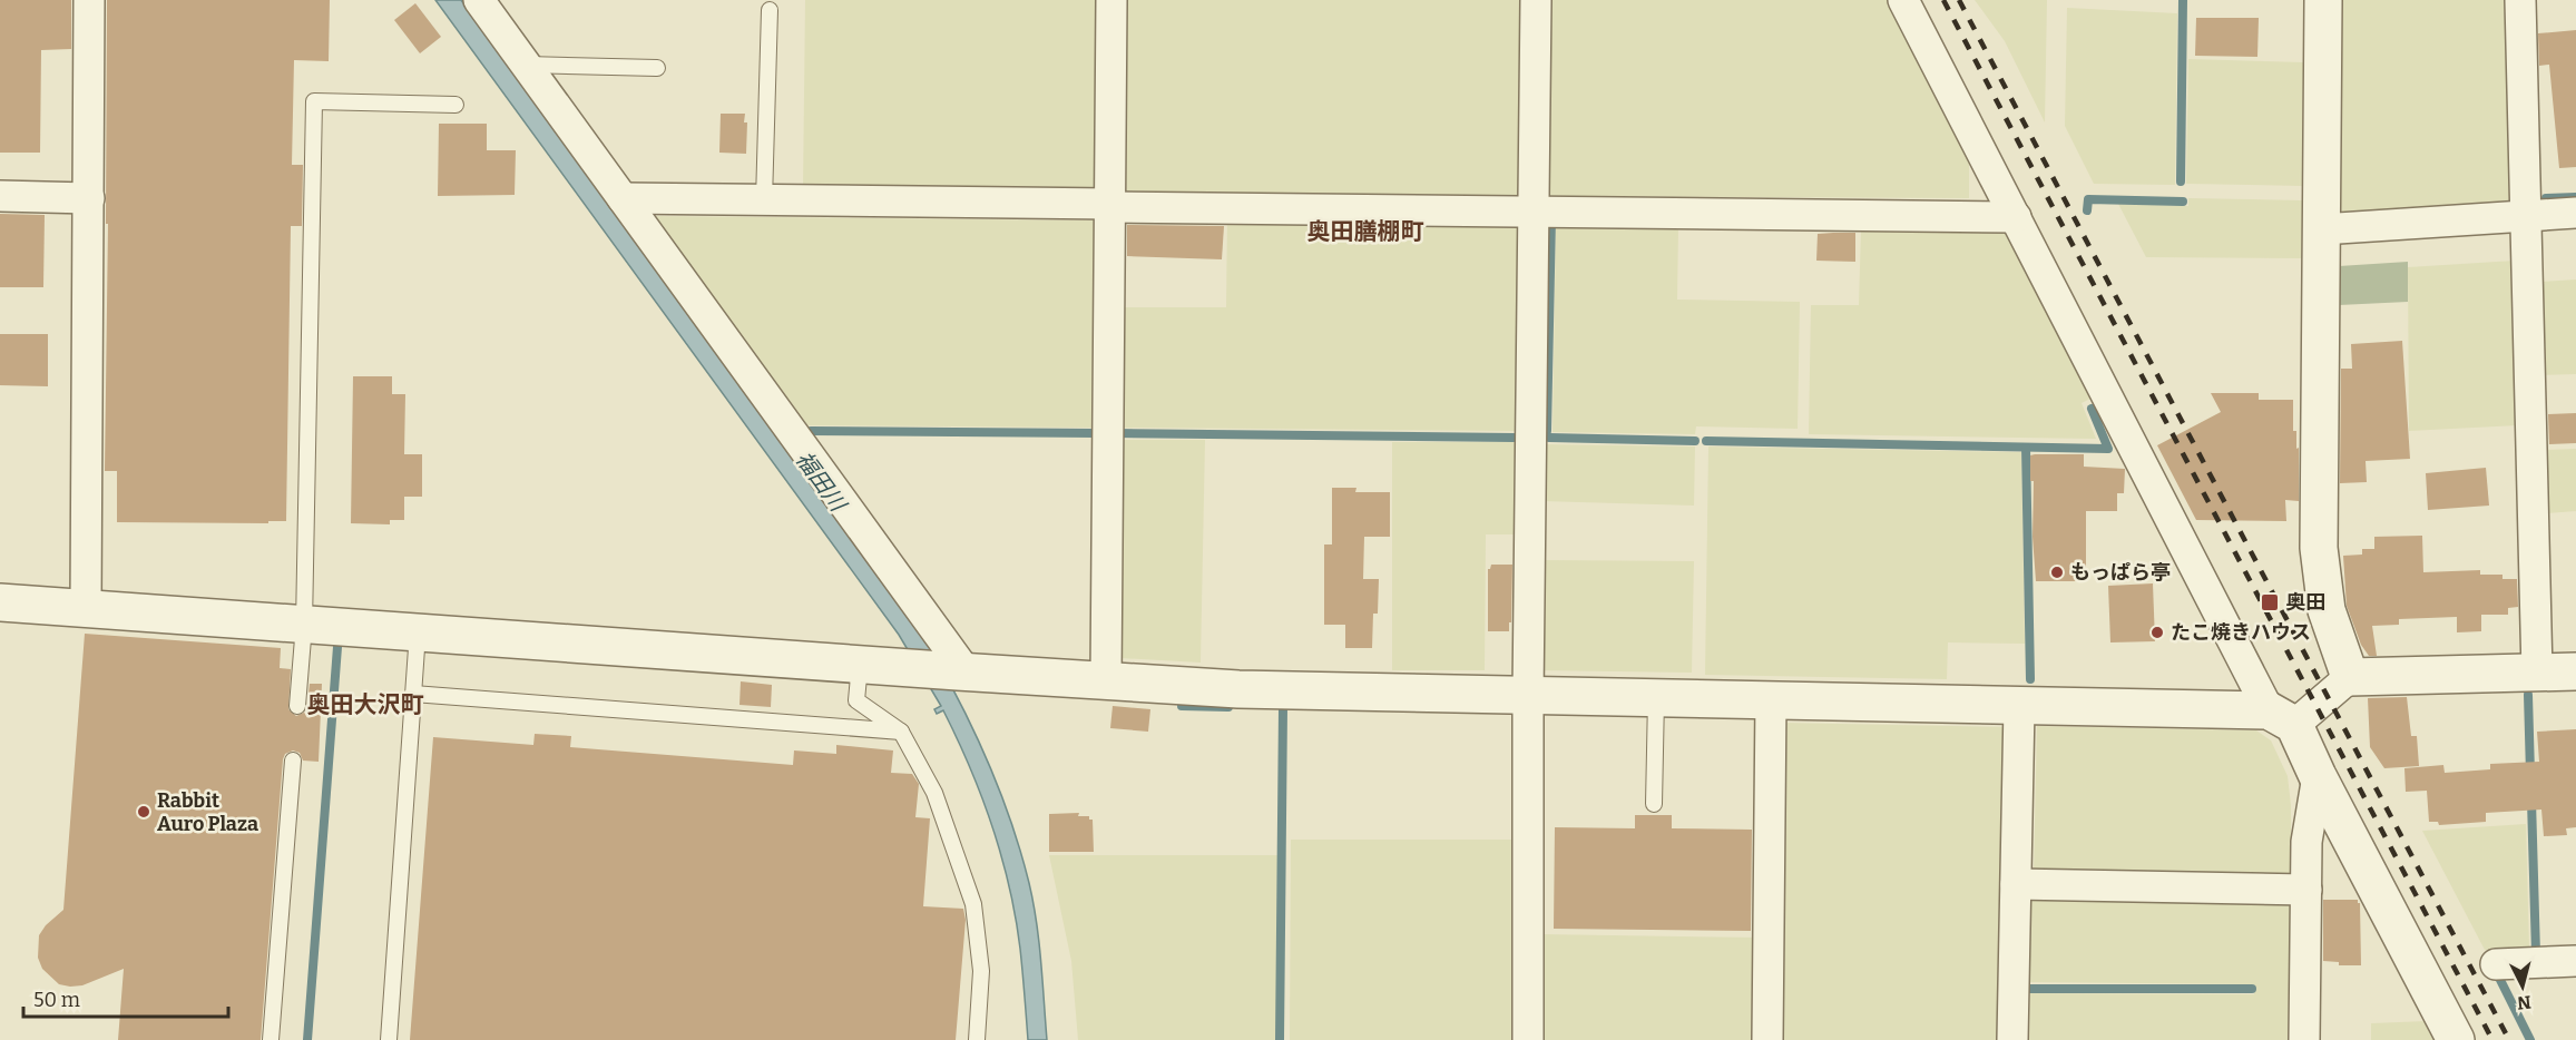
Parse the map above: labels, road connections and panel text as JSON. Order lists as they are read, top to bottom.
{
  "districts": ["奥田膳棚町", "奥田大沢町"],
  "water": ["福田川"],
  "places": {
    "other": ["もっぱら亭", "たこ焼きハウス", "Rabbit Auro Plaza"],
    "transit": ["奥田"]
  },
  "scale_bar": "50 m",
  "north": "bottom"
}
